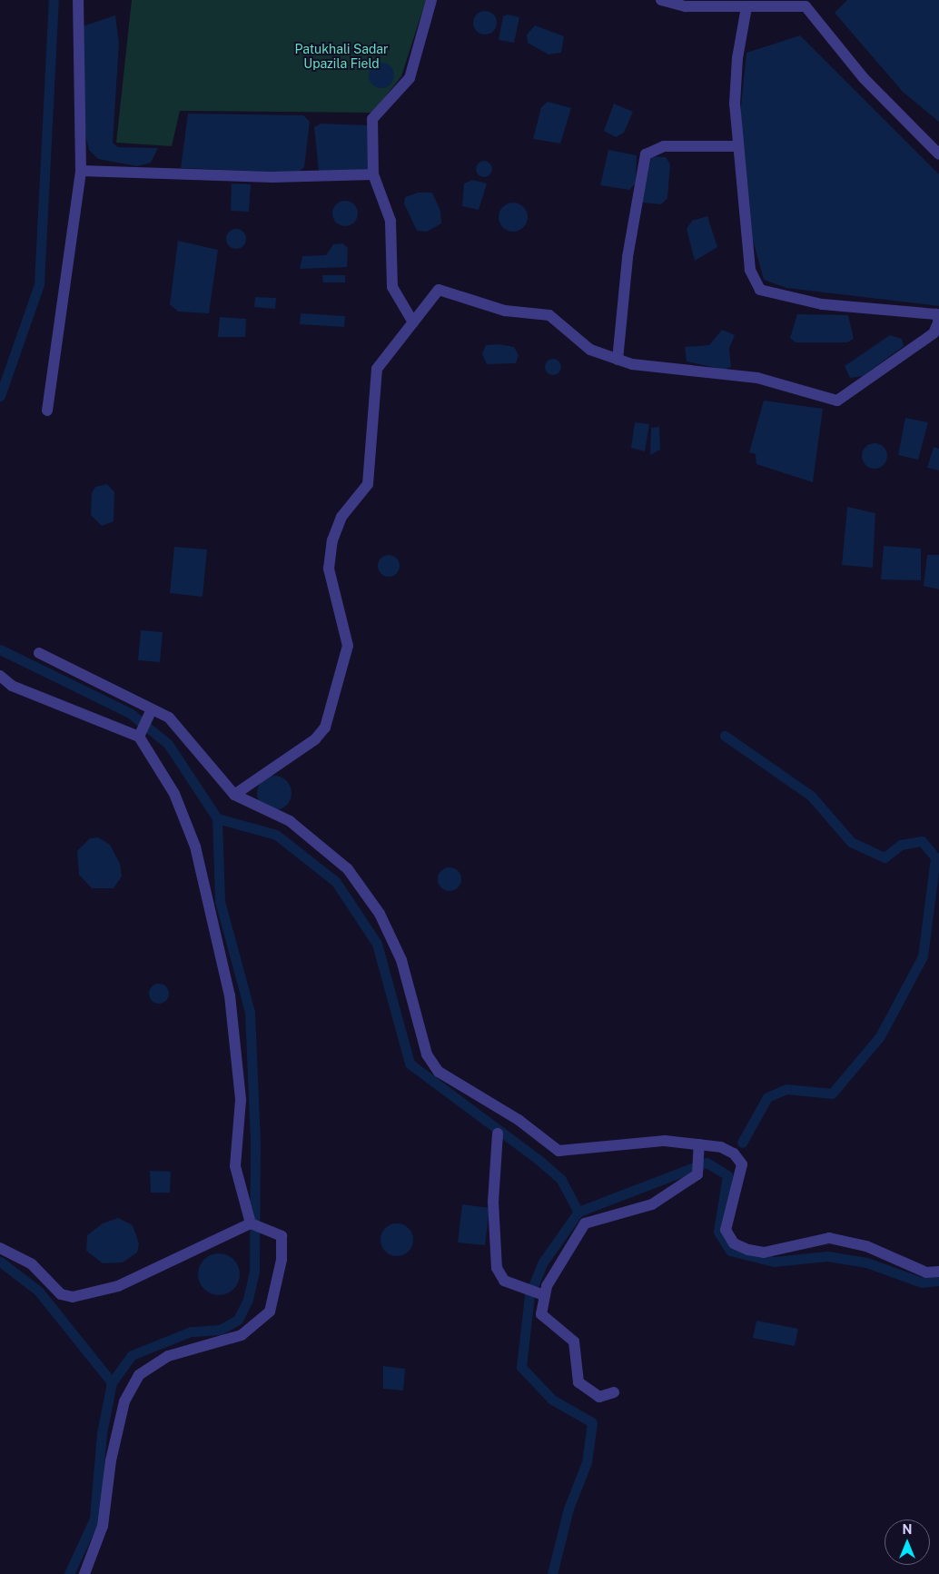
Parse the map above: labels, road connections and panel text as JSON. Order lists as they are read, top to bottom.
{
  "parks": ["Patukhali Sadar Upazila Field"],
  "north": "top"
}
